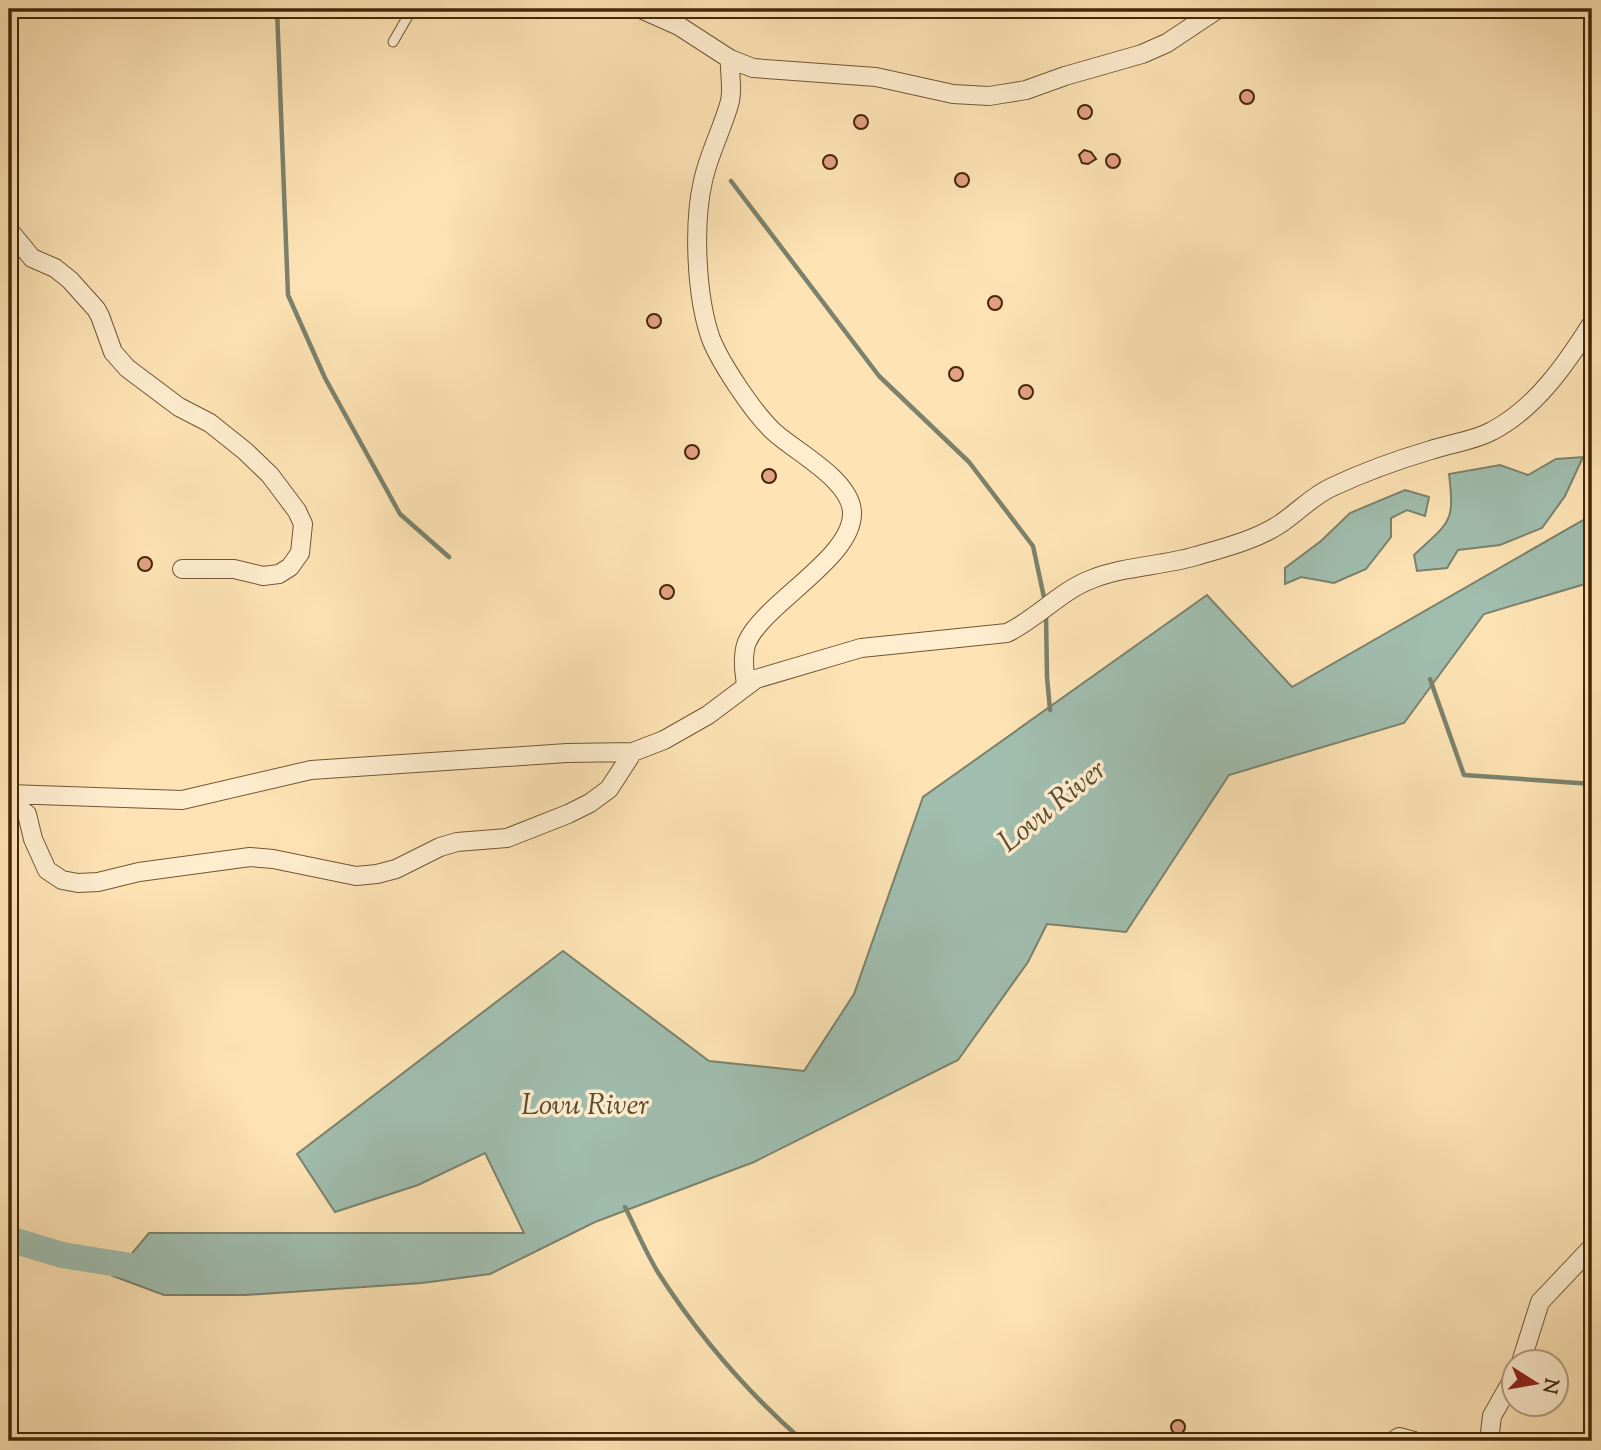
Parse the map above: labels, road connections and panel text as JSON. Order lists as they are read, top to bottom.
{
  "water": ["Lovu River"],
  "north": "right"
}
